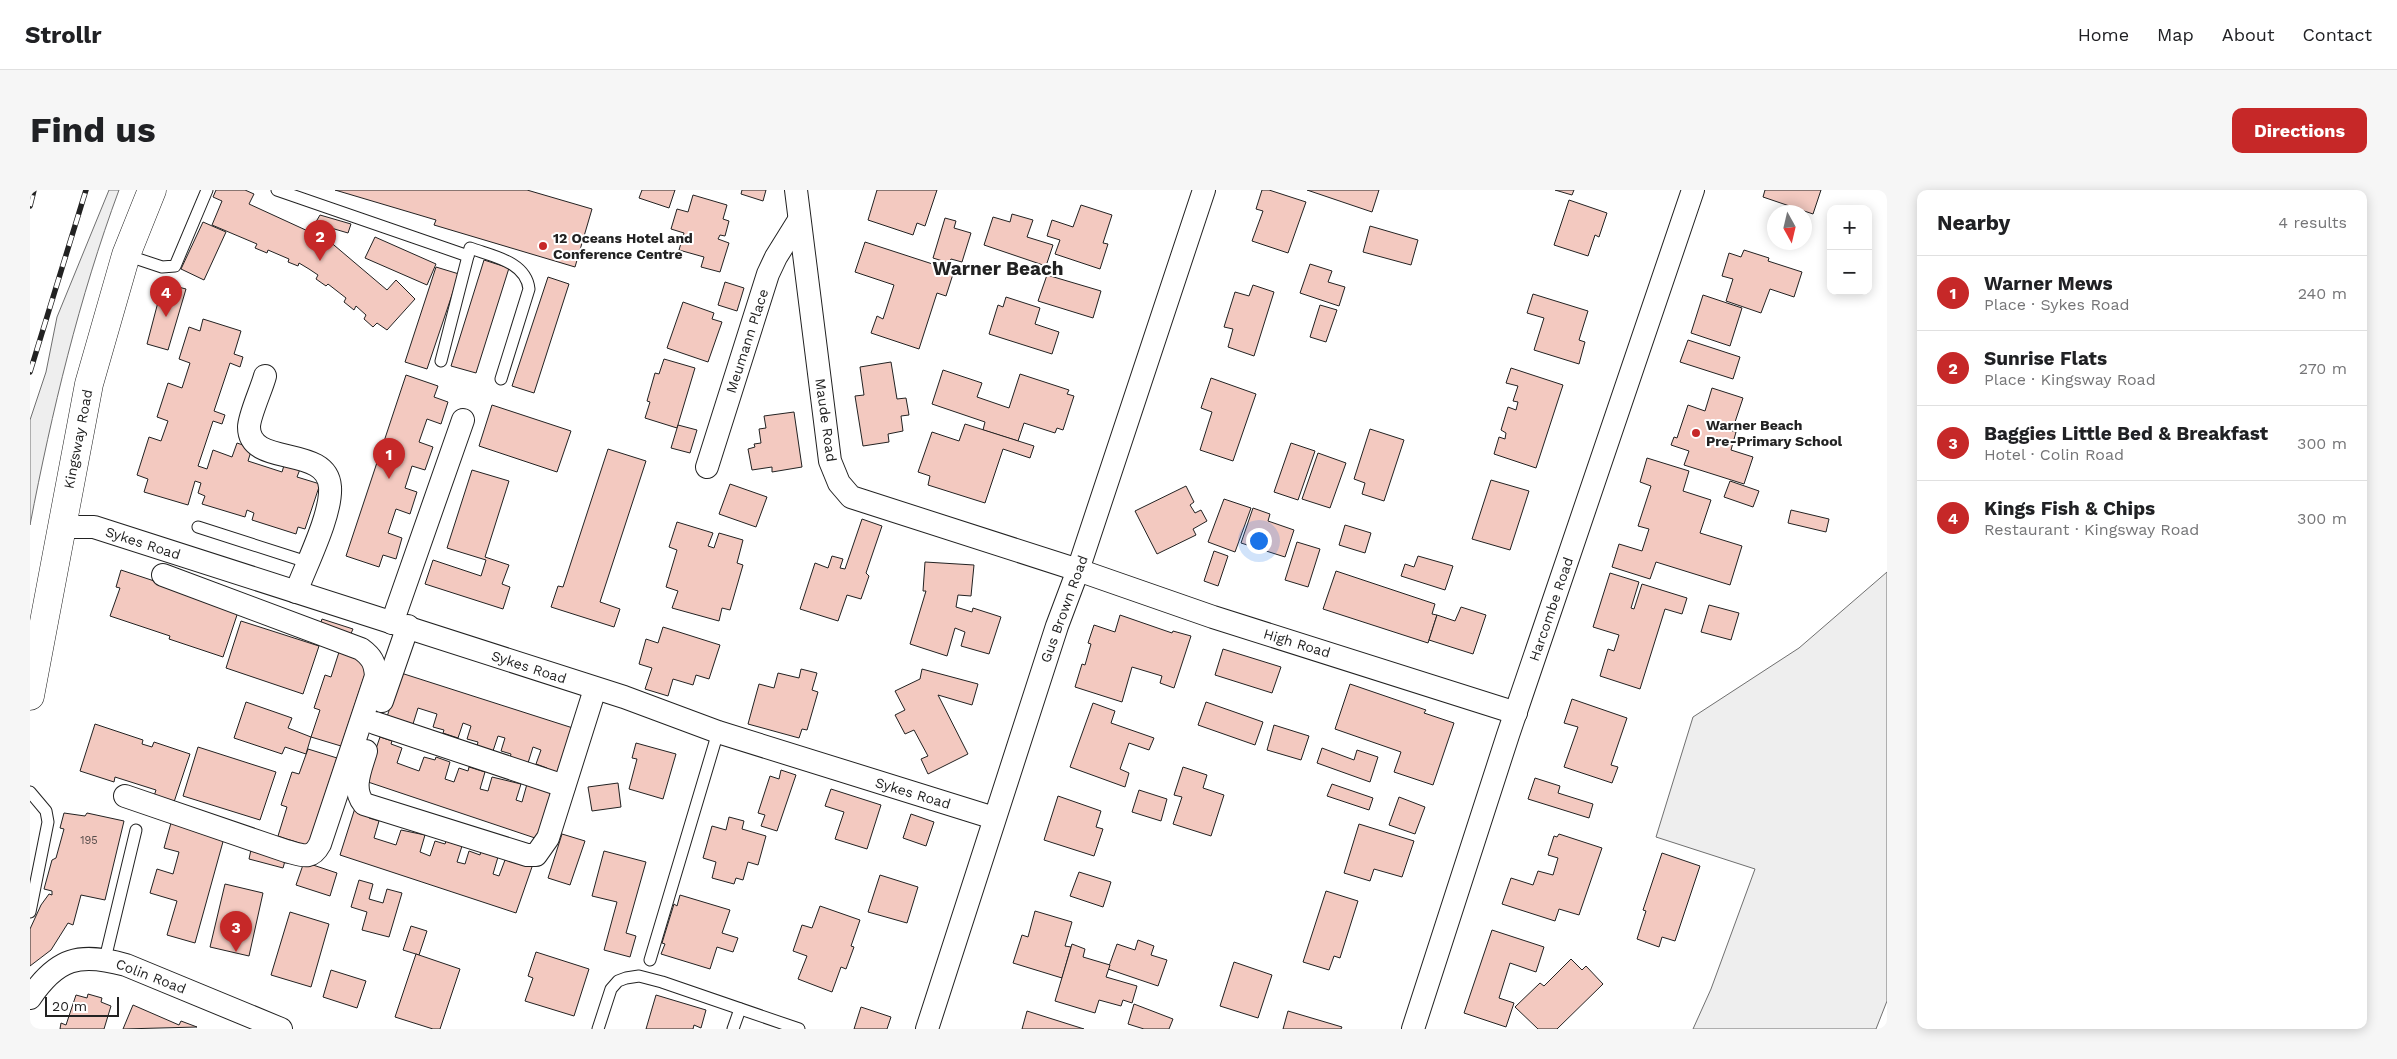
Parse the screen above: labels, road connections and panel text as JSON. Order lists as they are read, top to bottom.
{
  "streets": {
    "main road": ["Kingsway Road"],
    "street": [
      "Meumann Place",
      "Maude Road",
      "Sykes Road",
      "Gus Brown Road",
      "Harcombe Road",
      "High Road",
      "Colin Road"
    ]
  },
  "crossings": [
    ["Meumann Place", "Maude Road"],
    ["Maude Road", "Gus Brown Road"],
    ["Maude Road", "High Road"],
    ["Kingsway Road", "Sykes Road"],
    ["Sykes Road", "Gus Brown Road"],
    ["Gus Brown Road", "High Road"],
    ["Harcombe Road", "High Road"]
  ],
  "districts": ["Warner Beach"],
  "places": ["12 Oceans Hotel and Conference Centre", "Warner Beach Pre-Primary School"],
  "house_numbers": ["195"],
  "scale_bar": "20 m",
  "north": "bottom",
  "page": {
    "header": "Strollr",
    "nav": [
      "Home",
      "Map",
      "About",
      "Contact"
    ],
    "buttons": "Directions",
    "title": "Find us",
    "heading": ["Nearby", "4 results"],
    "map_buttons": ["+", "−"],
    "pins": [
      "2",
      "4",
      "1",
      "3"
    ],
    "list": [
      {
        "mark": "1",
        "name": "Warner Mews",
        "note": "Place · Sykes Road",
        "value": "240 m"
      },
      {
        "mark": "2",
        "name": "Sunrise Flats",
        "note": "Place · Kingsway Road",
        "value": "270 m"
      },
      {
        "mark": "3",
        "name": "Baggies Little Bed & Breakfast",
        "note": "Hotel · Colin Road",
        "value": "300 m"
      },
      {
        "mark": "4",
        "name": "Kings Fish & Chips",
        "note": "Restaurant · Kingsway Road",
        "value": "300 m"
      }
    ],
    "scale": "20 m"
  }
}
